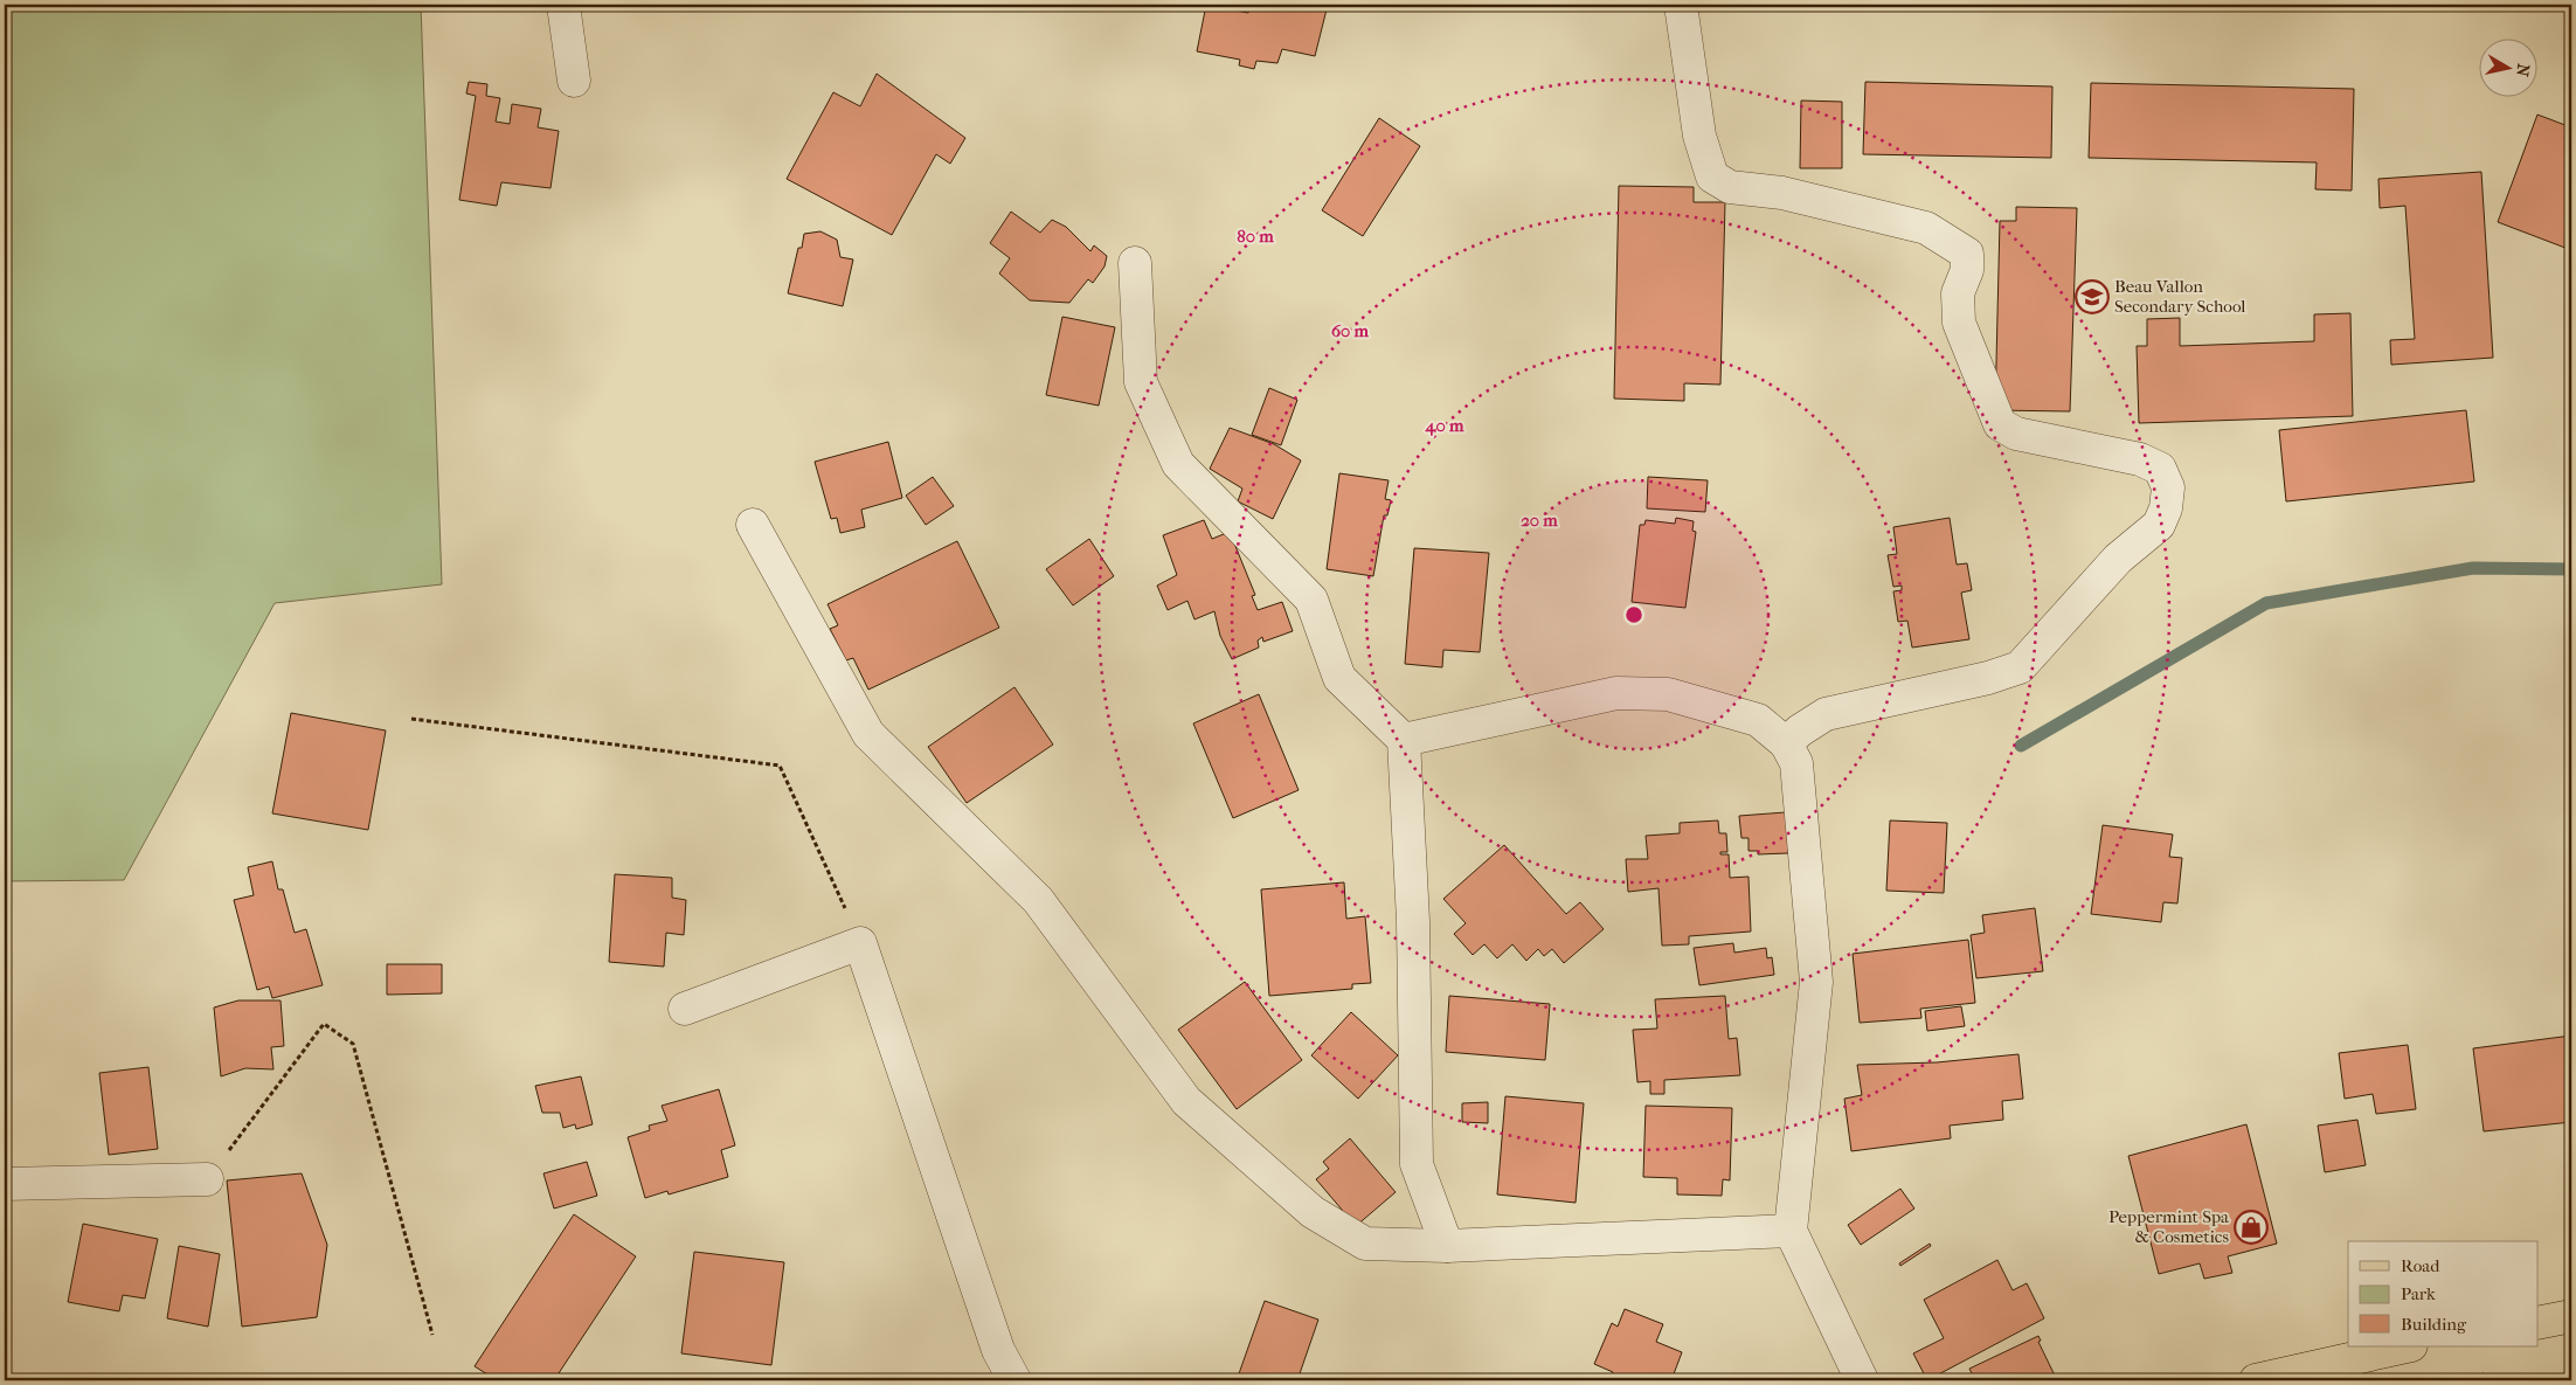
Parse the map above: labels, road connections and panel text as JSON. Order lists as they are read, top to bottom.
{
  "places": {
    "school or university": ["Beau Vallon Secondary School"],
    "shop": ["Peppermint Spa & Cosmetics"]
  },
  "legend": ["Road", "Park", "Building"],
  "north": "right",
  "rings": [
    "80 m",
    "60 m",
    "40 m",
    "20 m"
  ]
}
